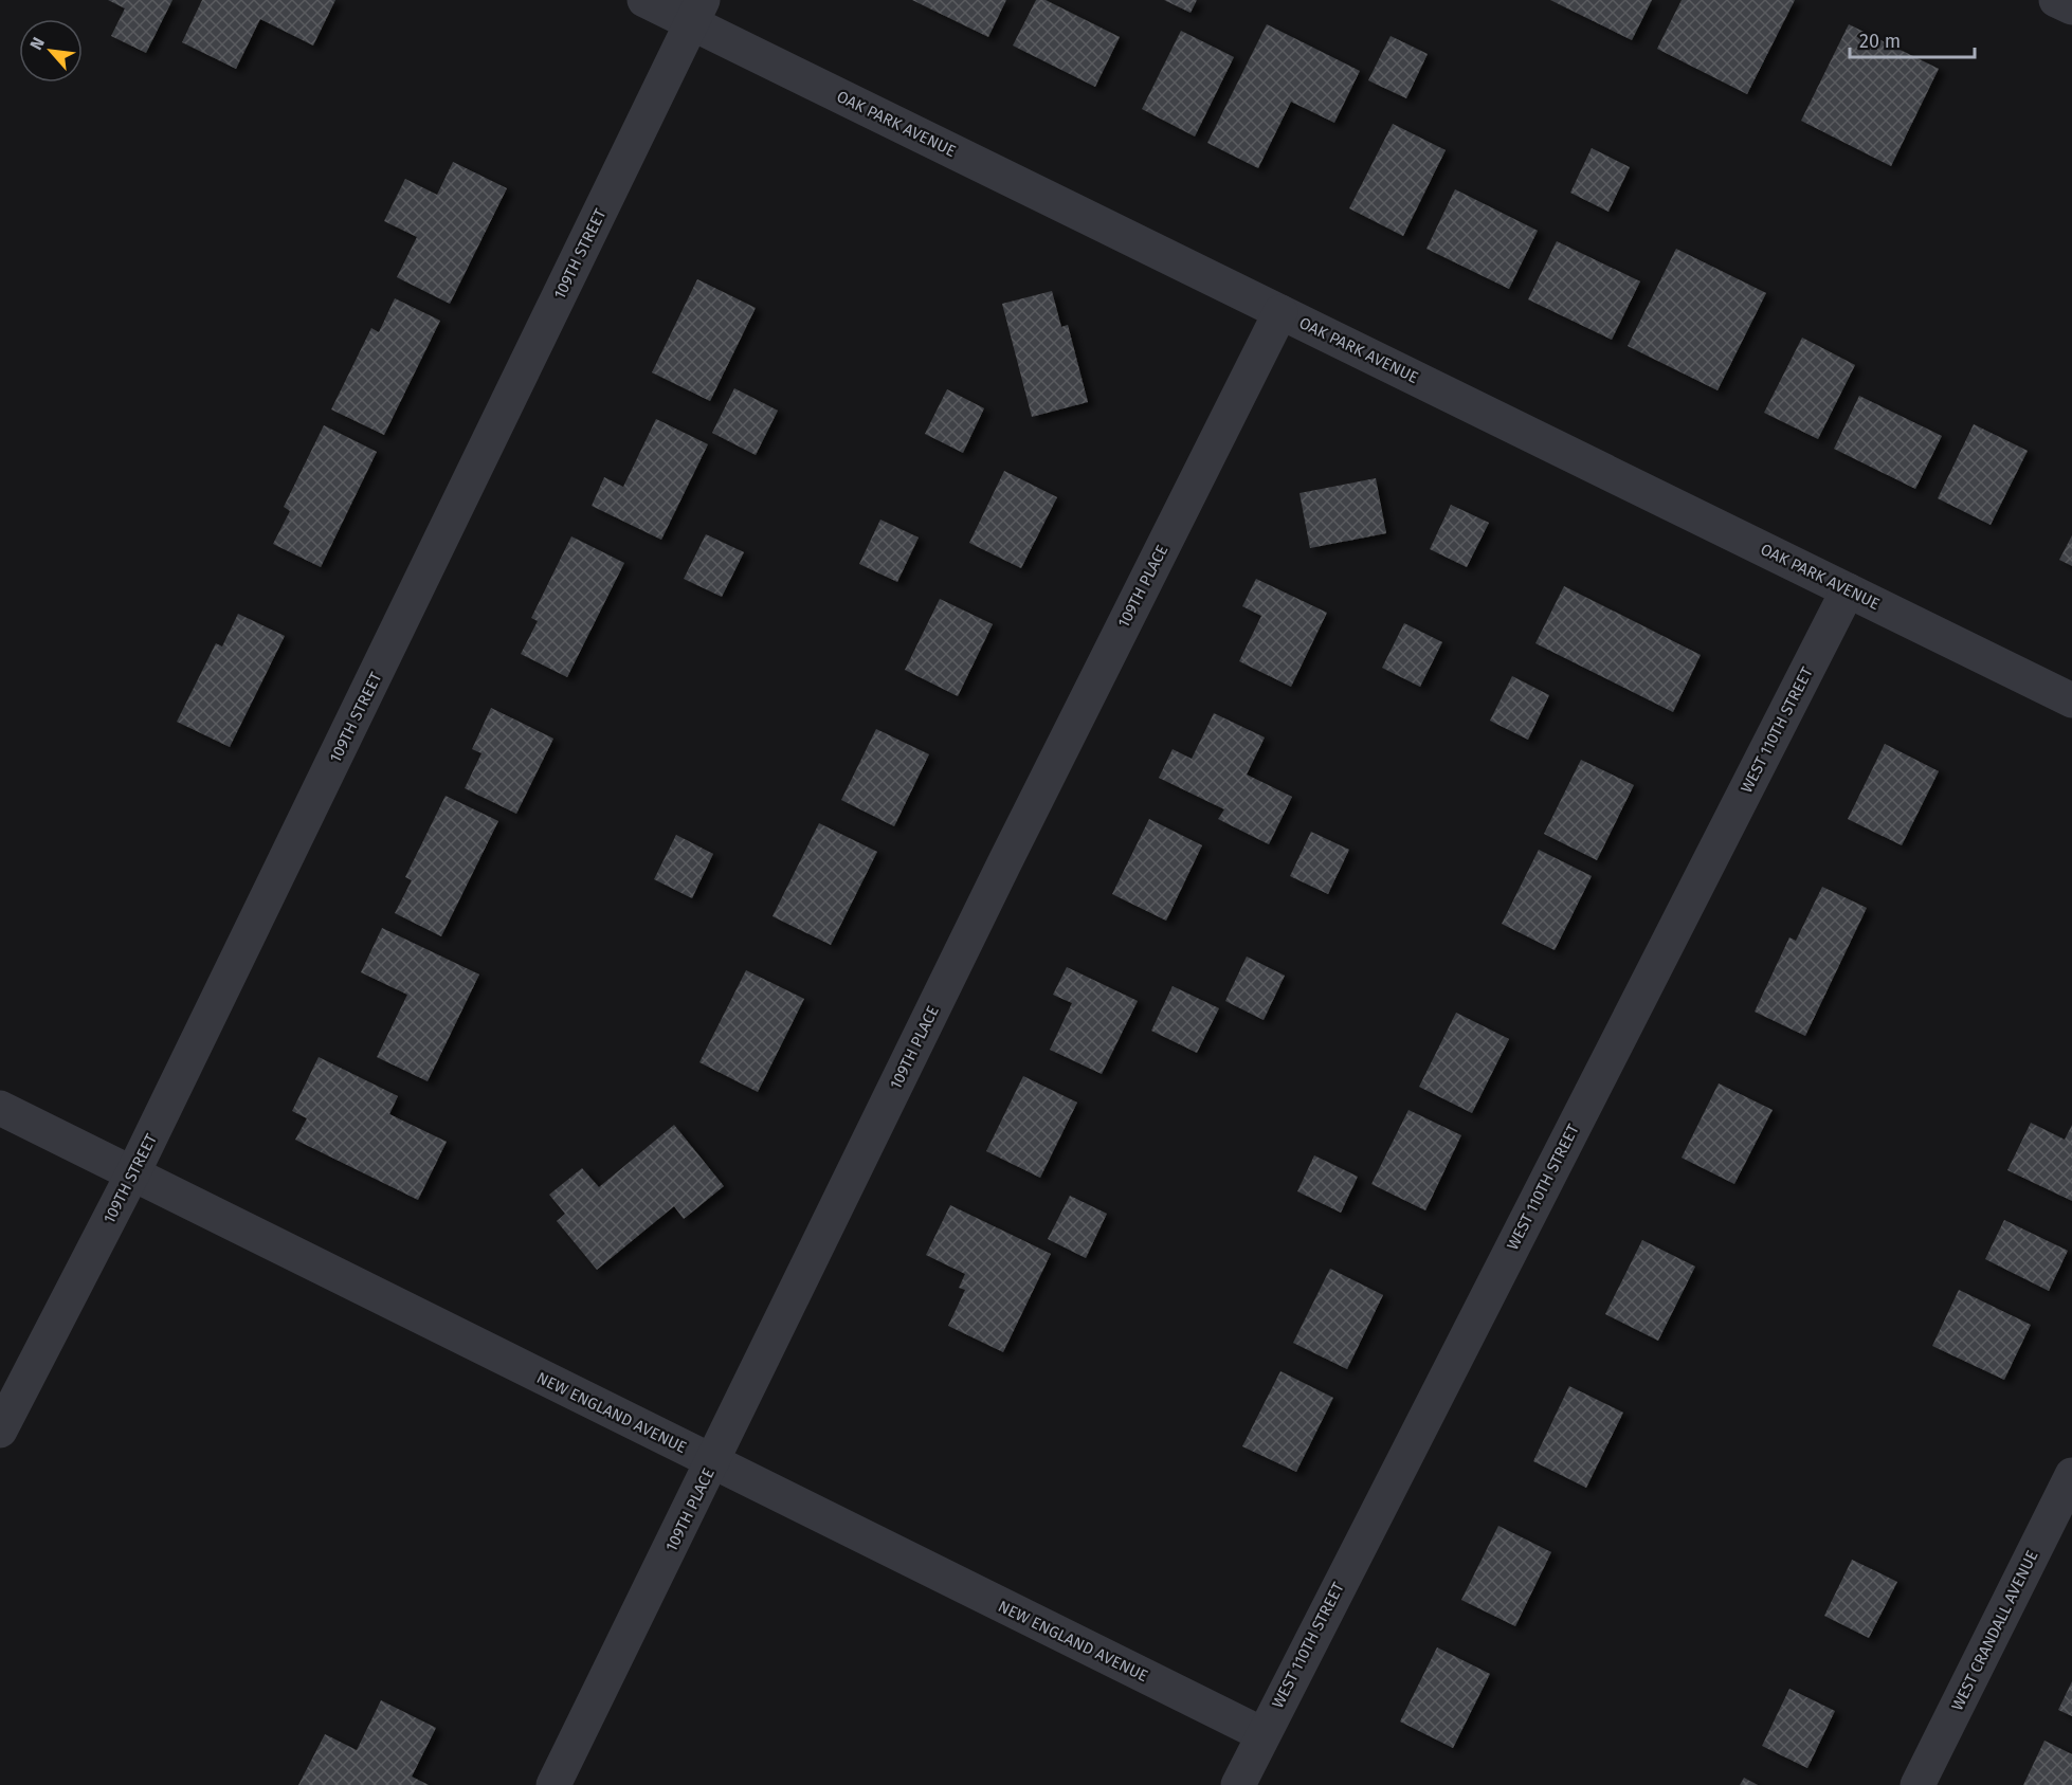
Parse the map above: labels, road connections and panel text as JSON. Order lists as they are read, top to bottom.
{
  "streets": {
    "street": [
      "OAK PARK AVENUE",
      "109TH STREET",
      "109TH PLACE",
      "WEST 110TH STREET",
      "NEW ENGLAND AVENUE",
      "WEST CRANDALL AVENUE"
    ]
  },
  "crossings": [
    ["OAK PARK AVENUE", "109TH STREET"],
    ["OAK PARK AVENUE", "109TH PLACE"],
    ["OAK PARK AVENUE", "WEST 110TH STREET"],
    ["109TH STREET", "NEW ENGLAND AVENUE"],
    ["109TH PLACE", "NEW ENGLAND AVENUE"],
    ["WEST 110TH STREET", "NEW ENGLAND AVENUE"]
  ],
  "scale_bar": "20 m",
  "north": "top left"
}
